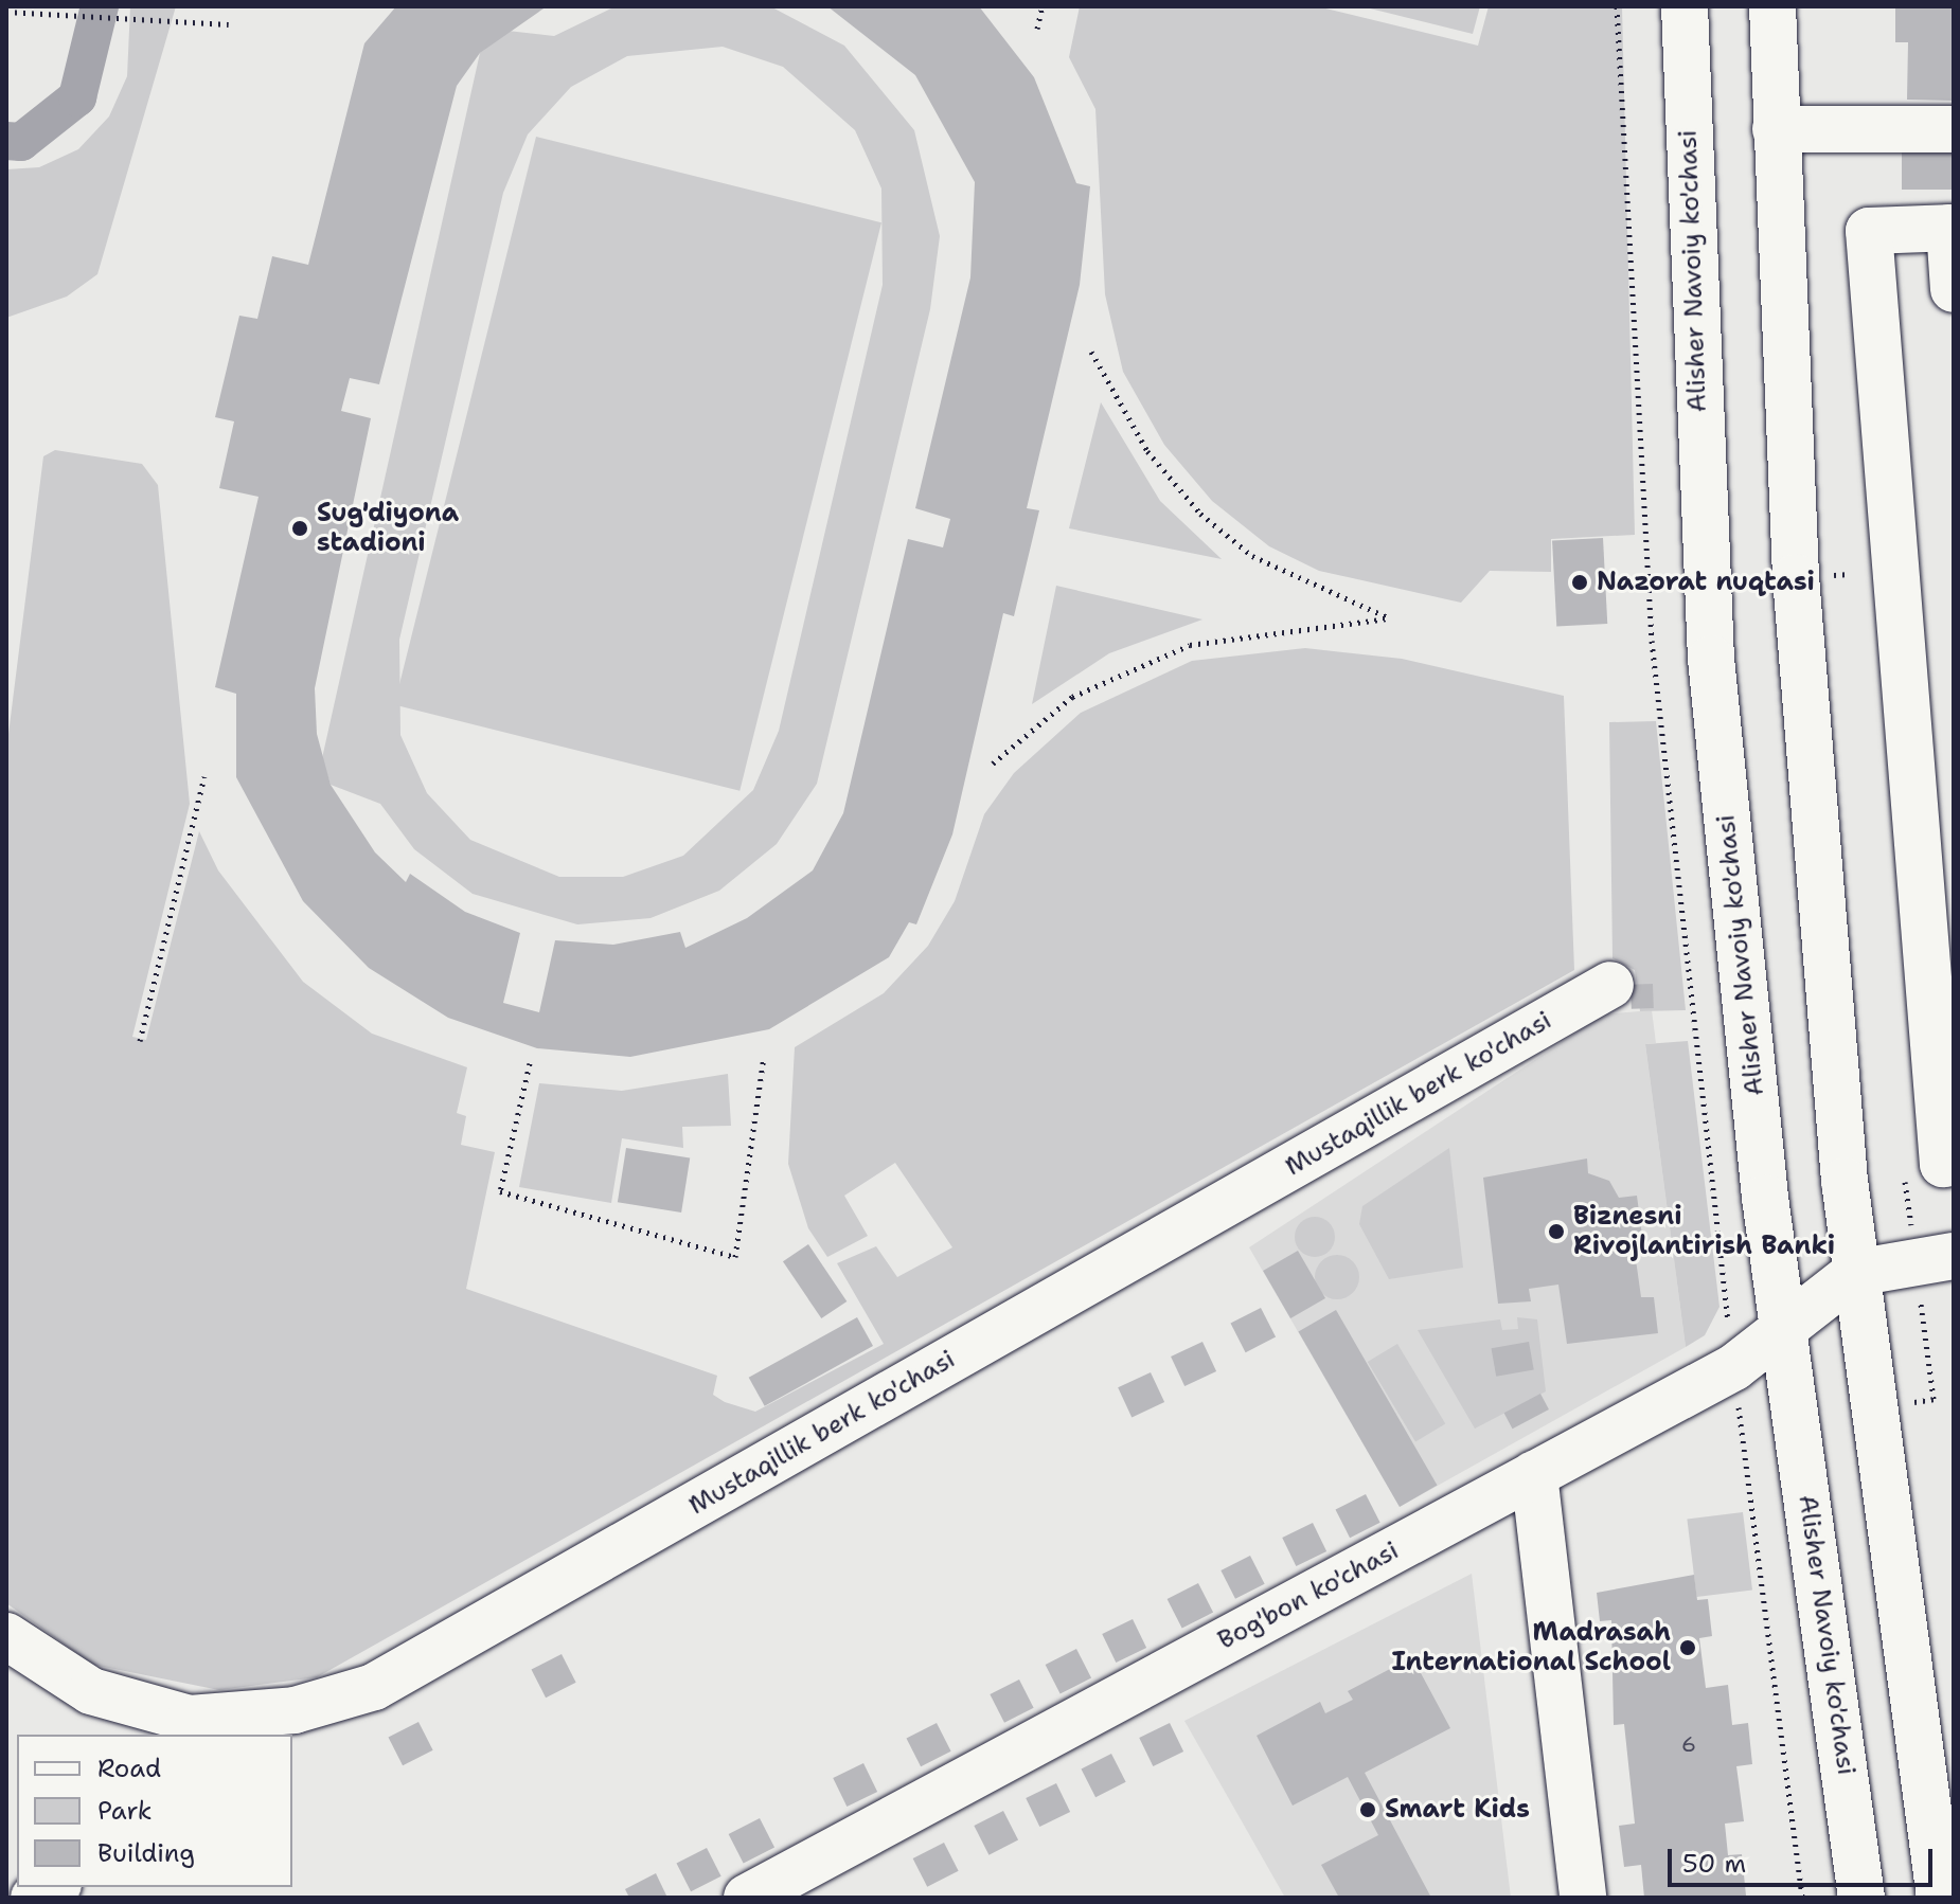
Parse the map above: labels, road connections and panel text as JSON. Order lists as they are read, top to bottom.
{
  "streets": {
    "main road": ["Alisher Navoiy ko'chasi", "Mustaqillik berk ko'chasi", "Bog'bon ko'chasi"]
  },
  "crossings": [
    ["Alisher Navoiy ko'chasi", "Bog'bon ko'chasi"]
  ],
  "places": [
    "Sug'diyona stadioni",
    "Nazorat nuqtasi",
    "Biznesni Rivojlantirish Banki",
    "Madrasah International School",
    "Smart Kids"
  ],
  "house_numbers": ["6"],
  "legend": ["Road", "Park", "Building"],
  "scale_bar": "50 m"
}
